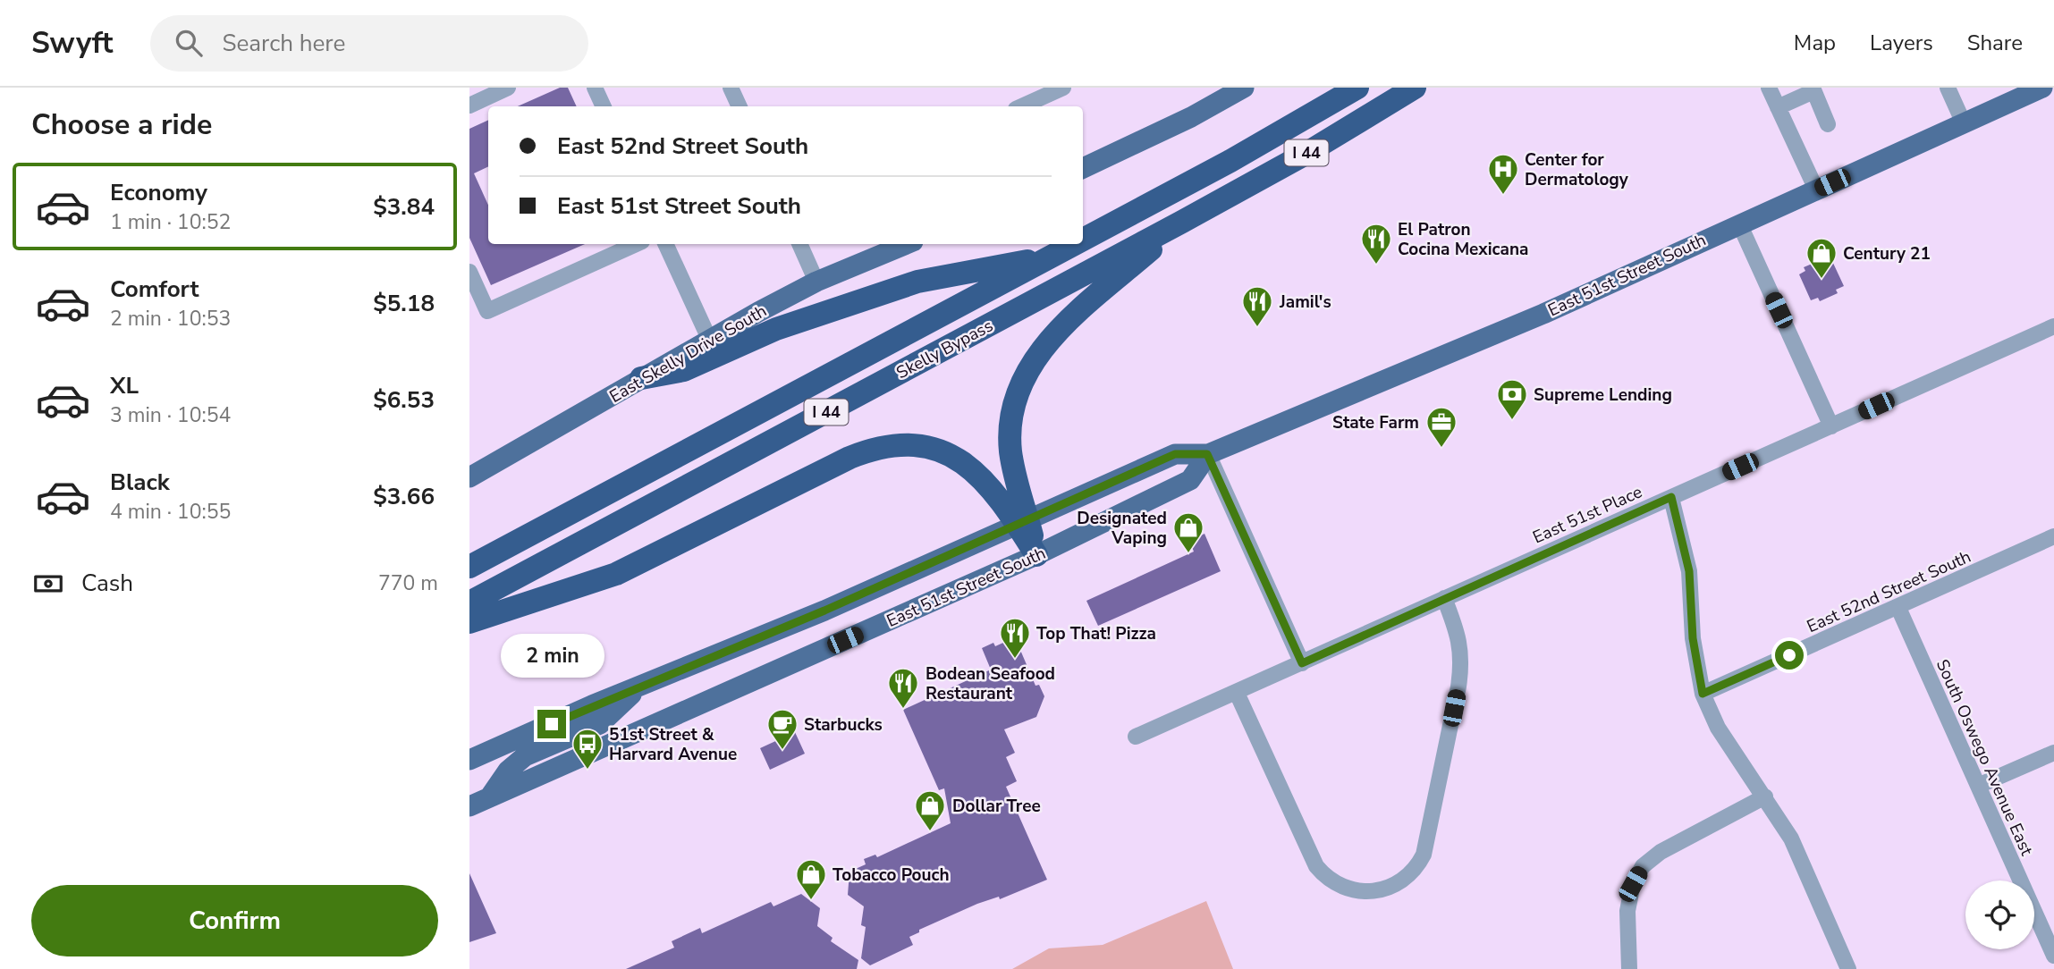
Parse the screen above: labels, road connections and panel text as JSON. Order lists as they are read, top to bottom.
{
  "streets": {
    "highway": ["I 44", "Skelly Bypass"],
    "main road": ["East 51st Street South", "East Skelly Drive South"],
    "street": ["East 51st Place", "East 52nd Street South", "South Oswego Avenue East"]
  },
  "crossings": [
    ["East 52nd Street South", "South Oswego Avenue East"]
  ],
  "places": {
    "hospital": ["Center for Dermatology"],
    "restaurant": [
      "El Patron Cocina Mexicana",
      "Jamil's",
      "Top That! Pizza",
      "Bodean Seafood Restaurant"
    ],
    "shop": [
      "Century 21",
      "Designated Vaping",
      "Dollar Tree",
      "Tobacco Pouch"
    ],
    "bank": ["Supreme Lending"],
    "office": ["State Farm"],
    "cafe": ["Starbucks"],
    "bus stop": ["51st Street & Harvard Avenue"]
  },
  "page": {
    "header": "Swyft",
    "search": "Search here",
    "nav": ["Map", "Layers", "Share"],
    "heading": "Choose a ride",
    "banner": ["East 52nd Street South", "East 51st Street South"],
    "list": [
      {
        "name": "Economy",
        "note": "1 min · 10:52",
        "value": "$3.84"
      },
      {
        "name": "Comfort",
        "note": "2 min · 10:53",
        "value": "$5.18"
      },
      {
        "name": "XL",
        "note": "3 min · 10:54",
        "value": "$6.53"
      },
      {
        "name": "Black",
        "note": "4 min · 10:55",
        "value": "$3.66"
      }
    ],
    "pay": ["Cash", "770 m"],
    "bubble": "2 min",
    "buttons": "Confirm"
  }
}
